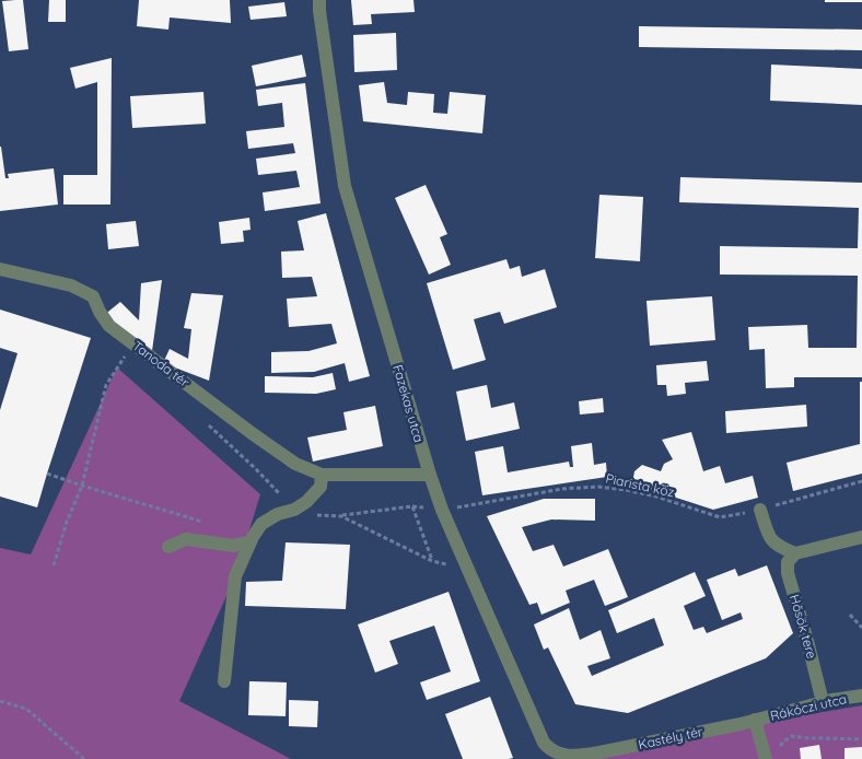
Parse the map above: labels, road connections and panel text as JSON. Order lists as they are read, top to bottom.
{
  "streets": {
    "street": [
      "Tanoda tér",
      "Fazekas utca",
      "Hősök tere",
      "Rákóczi utca",
      "Kastély tér"
    ],
    "path": ["Piarista köz"]
  },
  "crossings": [
    ["Tanoda tér", "Fazekas utca"],
    ["Fazekas utca", "Piarista köz"],
    ["Fazekas utca", "Kastély tér"],
    ["Hősök tere", "Rákóczi utca"],
    ["Rákóczi utca", "Kastély tér"]
  ]
}
